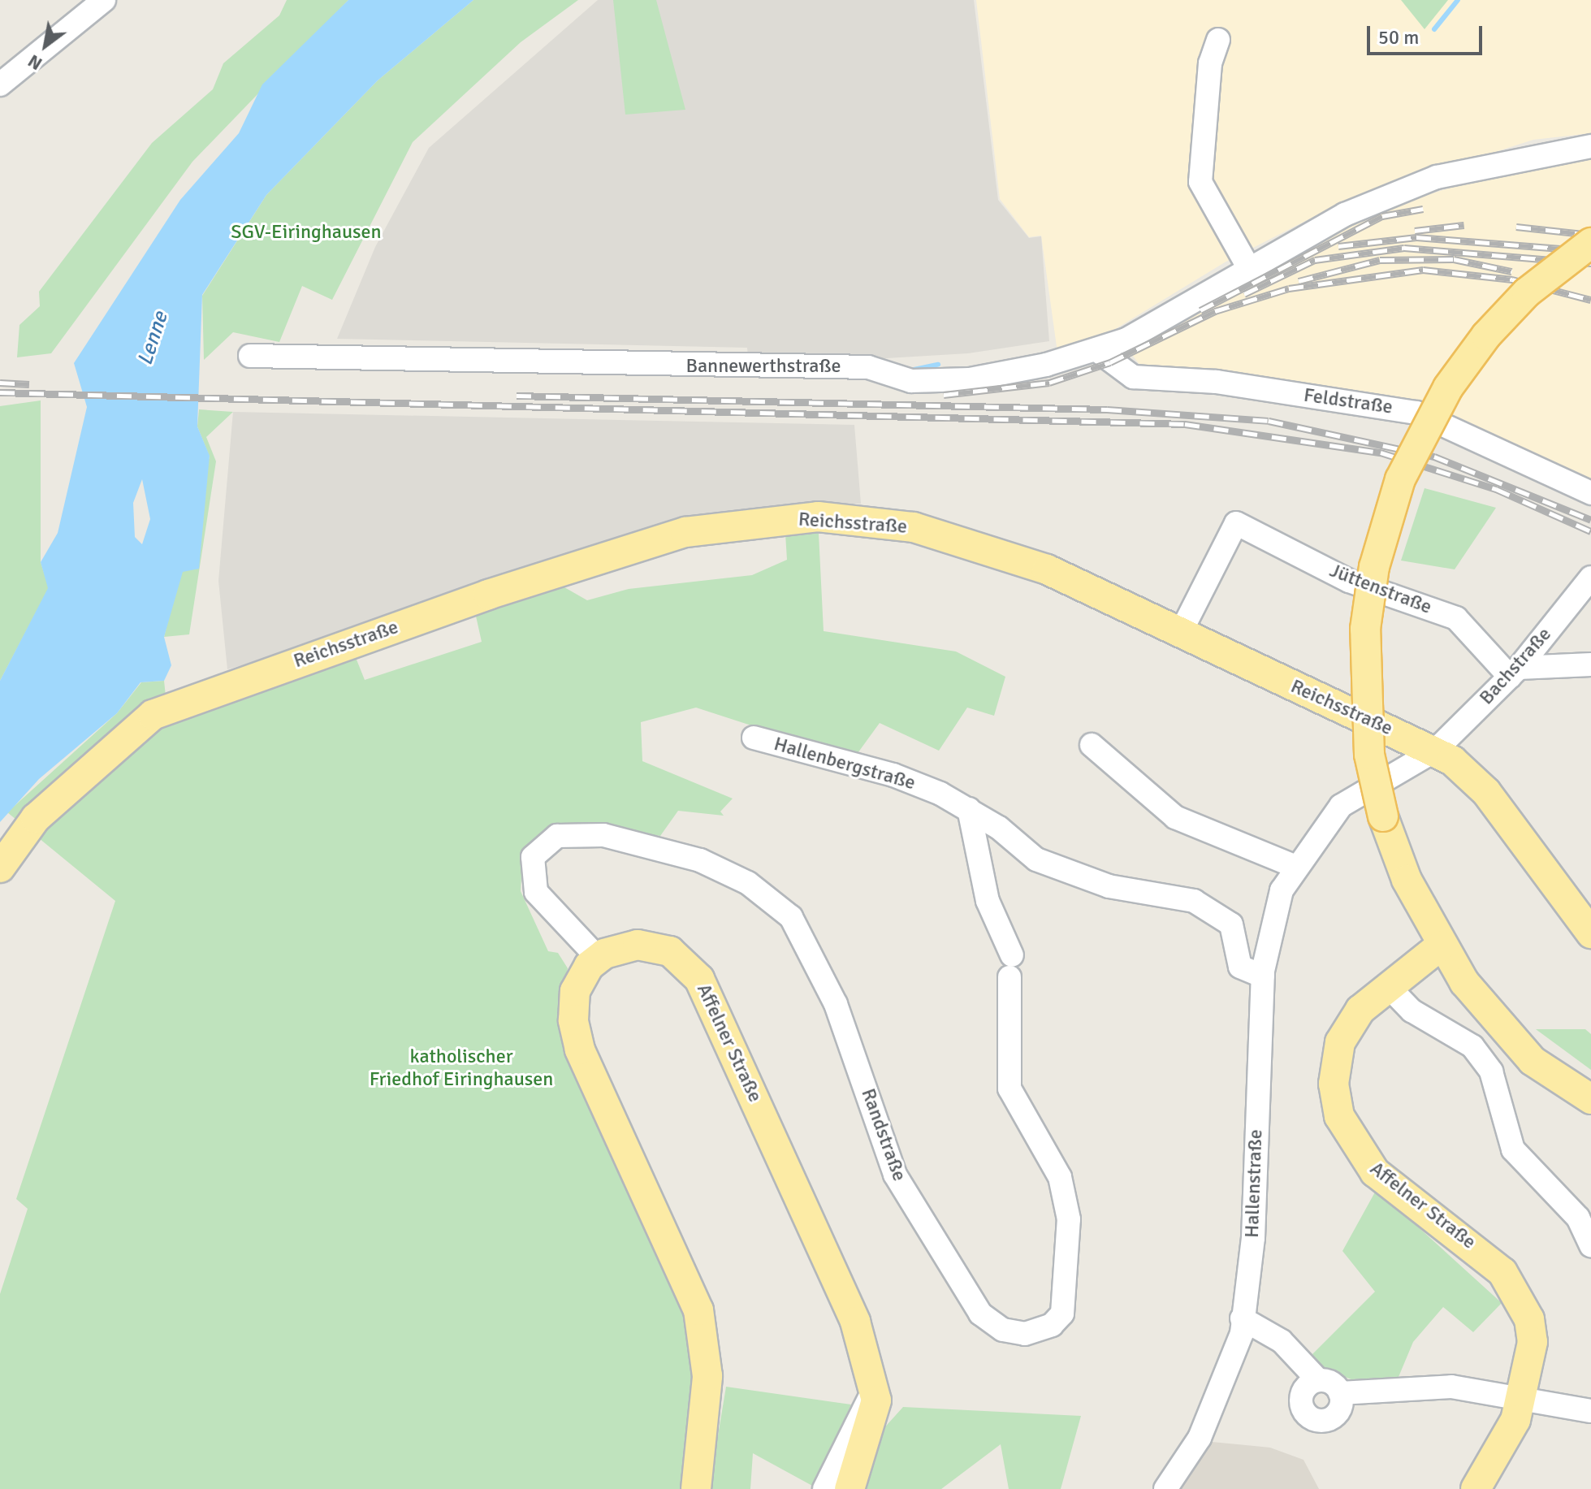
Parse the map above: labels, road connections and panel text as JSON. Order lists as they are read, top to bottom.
{
  "streets": {
    "main road": ["Reichsstraße", "Affelner Straße"],
    "street": [
      "Bannewerthstraße",
      "Feldstraße",
      "Jüttenstraße",
      "Bachstraße",
      "Hallenbergstraße",
      "Randstraße",
      "Hallenstraße"
    ]
  },
  "crossings": [
    ["Bannewerthstraße", "Feldstraße"],
    ["Reichsstraße", "Jüttenstraße"],
    ["Reichsstraße", "Bachstraße"],
    ["Reichsstraße", "Hallenstraße"],
    ["Jüttenstraße", "Bachstraße"],
    ["Bachstraße", "Hallenstraße"],
    ["Hallenbergstraße", "Randstraße"],
    ["Hallenbergstraße", "Hallenstraße"],
    ["Affelner Straße", "Randstraße"]
  ],
  "water": ["Lenne"],
  "parks": ["SGV-Eiringhausen", "katholischer Friedhof Eiringhausen"],
  "scale_bar": "50 m",
  "north": "bottom left"
}
